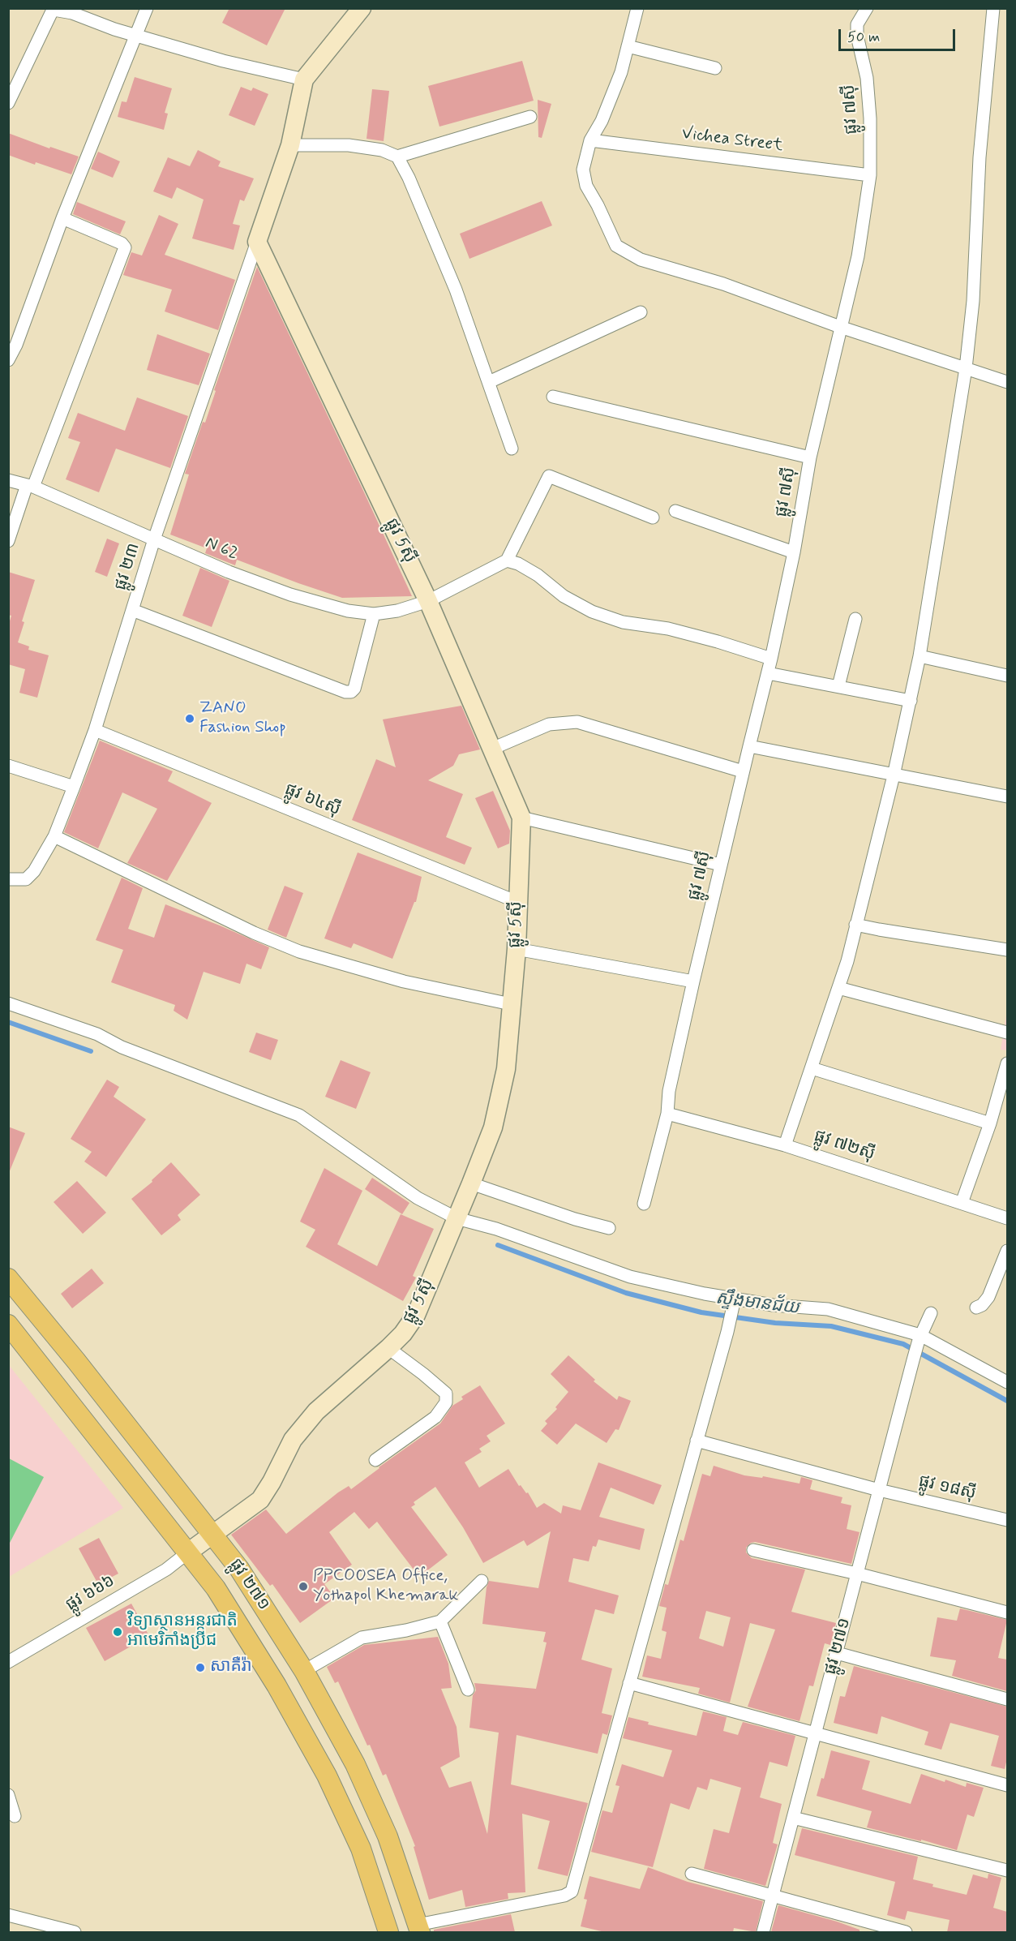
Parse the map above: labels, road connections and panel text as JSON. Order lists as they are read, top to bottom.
{
  "streets": {
    "main road": ["ផ្លូវ ២៧១"],
    "street": [
      "ផ្លូវ ៧ស៊ី",
      "Vichea Street",
      "ផ្លូវ 5ស៊ី",
      "N 62",
      "ផ្លូវ ២៣",
      "ផ្លូវ ៦៤ស៊ី",
      "ផ្លូវ ៧២ស៊ី",
      "ផ្លូវ ១៨ស៊ី",
      "ផ្លូវ ៦៦៦"
    ]
  },
  "crossings": [
    ["ផ្លូវ ៧ស៊ី", "Vichea Street"],
    ["ផ្លូវ ៧ស៊ី", "ផ្លូវ ៧២ស៊ី"],
    ["ផ្លូវ 5ស៊ី", "N 62"],
    ["ផ្លូវ 5ស៊ី", "ផ្លូវ ២៣"],
    ["ផ្លូវ 5ស៊ី", "ផ្លូវ ៦៤ស៊ី"],
    ["ផ្លូវ 5ស៊ី", "ផ្លូវ ២៧១"],
    ["ផ្លូវ 5ស៊ី", "ផ្លូវ ៦៦៦"],
    ["N 62", "ផ្លូវ ២៣"],
    ["ផ្លូវ ២៣", "ផ្លូវ ៦៤ស៊ី"],
    ["ផ្លូវ ១៨ស៊ី", "ផ្លូវ ២៧១"],
    ["ផ្លូវ ២៧១", "ផ្លូវ ៦៦៦"]
  ],
  "water": ["ស្ទឹងមានជ័យ"],
  "places": [
    "ZANO Fashion Shop",
    "PPCOOSEA Office, Yothapol Khemarak",
    "វិទ្យាស្ថានអន្តរជាតិ អាមេរិកាំងប្រីជ",
    "សាគឺរ៉ា"
  ],
  "scale_bar": "50 m"
}
